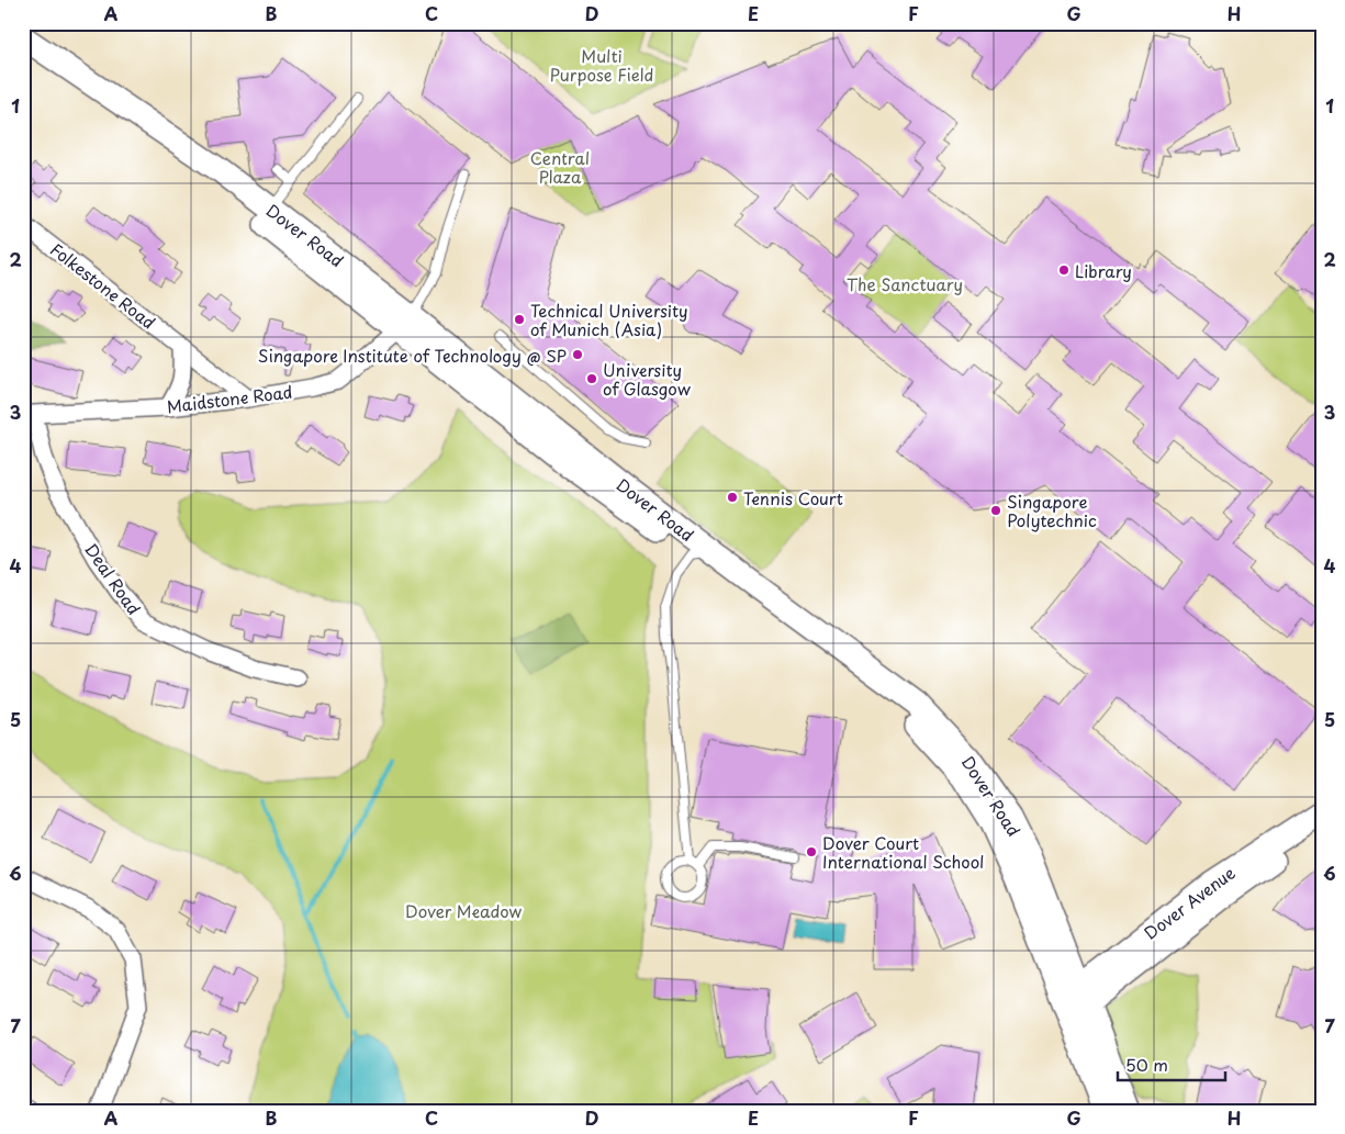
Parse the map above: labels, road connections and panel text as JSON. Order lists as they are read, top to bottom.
{
  "streets": {
    "street": [
      "Dover Road",
      "Folkestone Road",
      "Maidstone Road",
      "Deal Road",
      "Dover Avenue"
    ]
  },
  "crossings": [
    ["Dover Road", "Maidstone Road"],
    ["Dover Road", "Dover Avenue"],
    ["Folkestone Road", "Maidstone Road"],
    ["Maidstone Road", "Deal Road"]
  ],
  "parks": [
    "Multi Purpose Field",
    "Central Plaza",
    "The Sanctuary",
    "Dover Meadow"
  ],
  "places": [
    "Library",
    "Technical University of Munich (Asia)",
    "Singapore Institute of Technology @ SP",
    "University of Glasgow",
    "Tennis Court",
    "Singapore Polytechnic",
    "Dover Court International School"
  ],
  "scale_bar": "50 m",
  "grid": {
    "columns": [
      "A",
      "B",
      "C",
      "D",
      "E",
      "F",
      "G",
      "H"
    ],
    "rows": [
      "1",
      "2",
      "3",
      "4",
      "5",
      "6",
      "7"
    ]
  }
}
